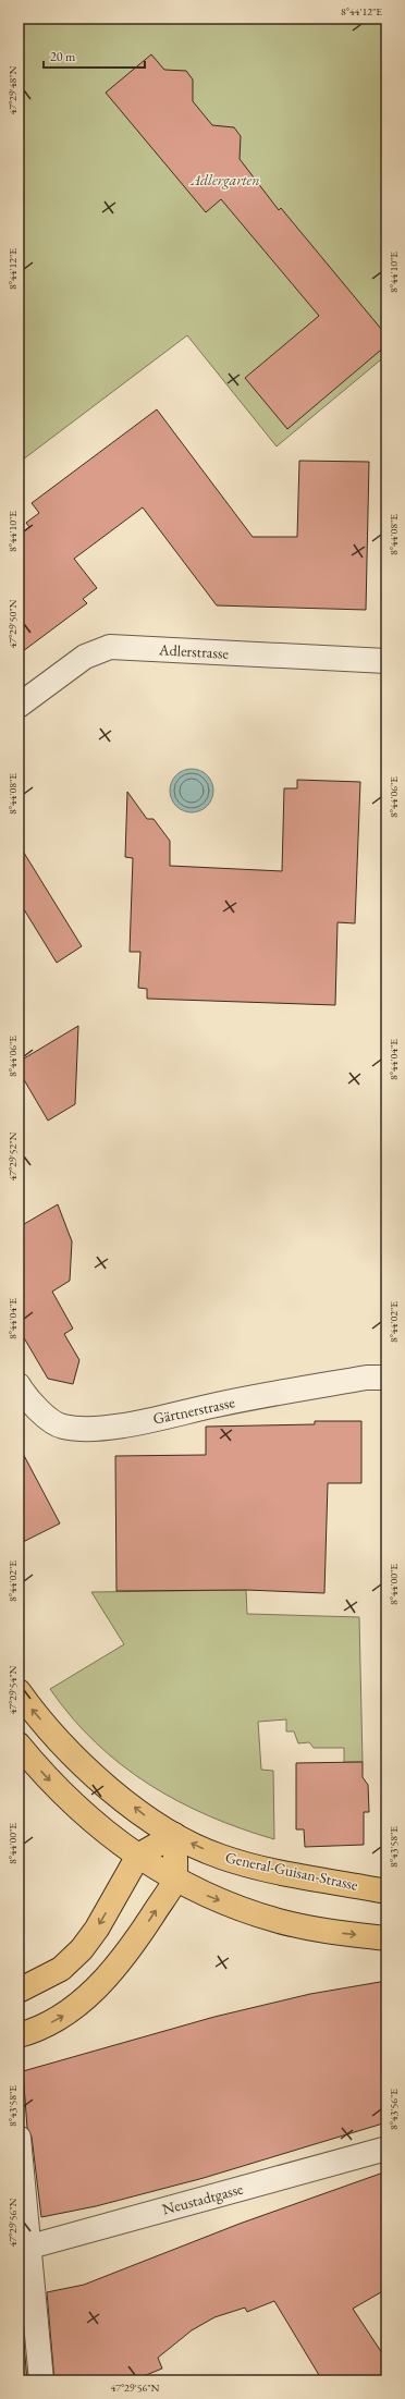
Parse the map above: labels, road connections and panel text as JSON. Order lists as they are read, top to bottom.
{
  "streets": {
    "main road": ["General-Guisan-Strasse"],
    "street": ["Adlerstrasse", "Gärtnerstrasse", "Neustadtgasse"]
  },
  "parks": ["Adlergarten"],
  "scale_bar": "20 m",
  "coordinates": [
    "8°44'12\"E",
    "47°29'48\"N",
    "8°44'10\"E",
    "8°44'08\"E",
    "47°29'50\"N",
    "8°44'06\"E",
    "8°44'04\"E",
    "47°29'52\"N",
    "8°44'02\"E",
    "8°44'00\"E",
    "47°29'54\"N",
    "8°43'58\"E",
    "8°43'56\"E",
    "47°29'56\"N"
  ]
}
